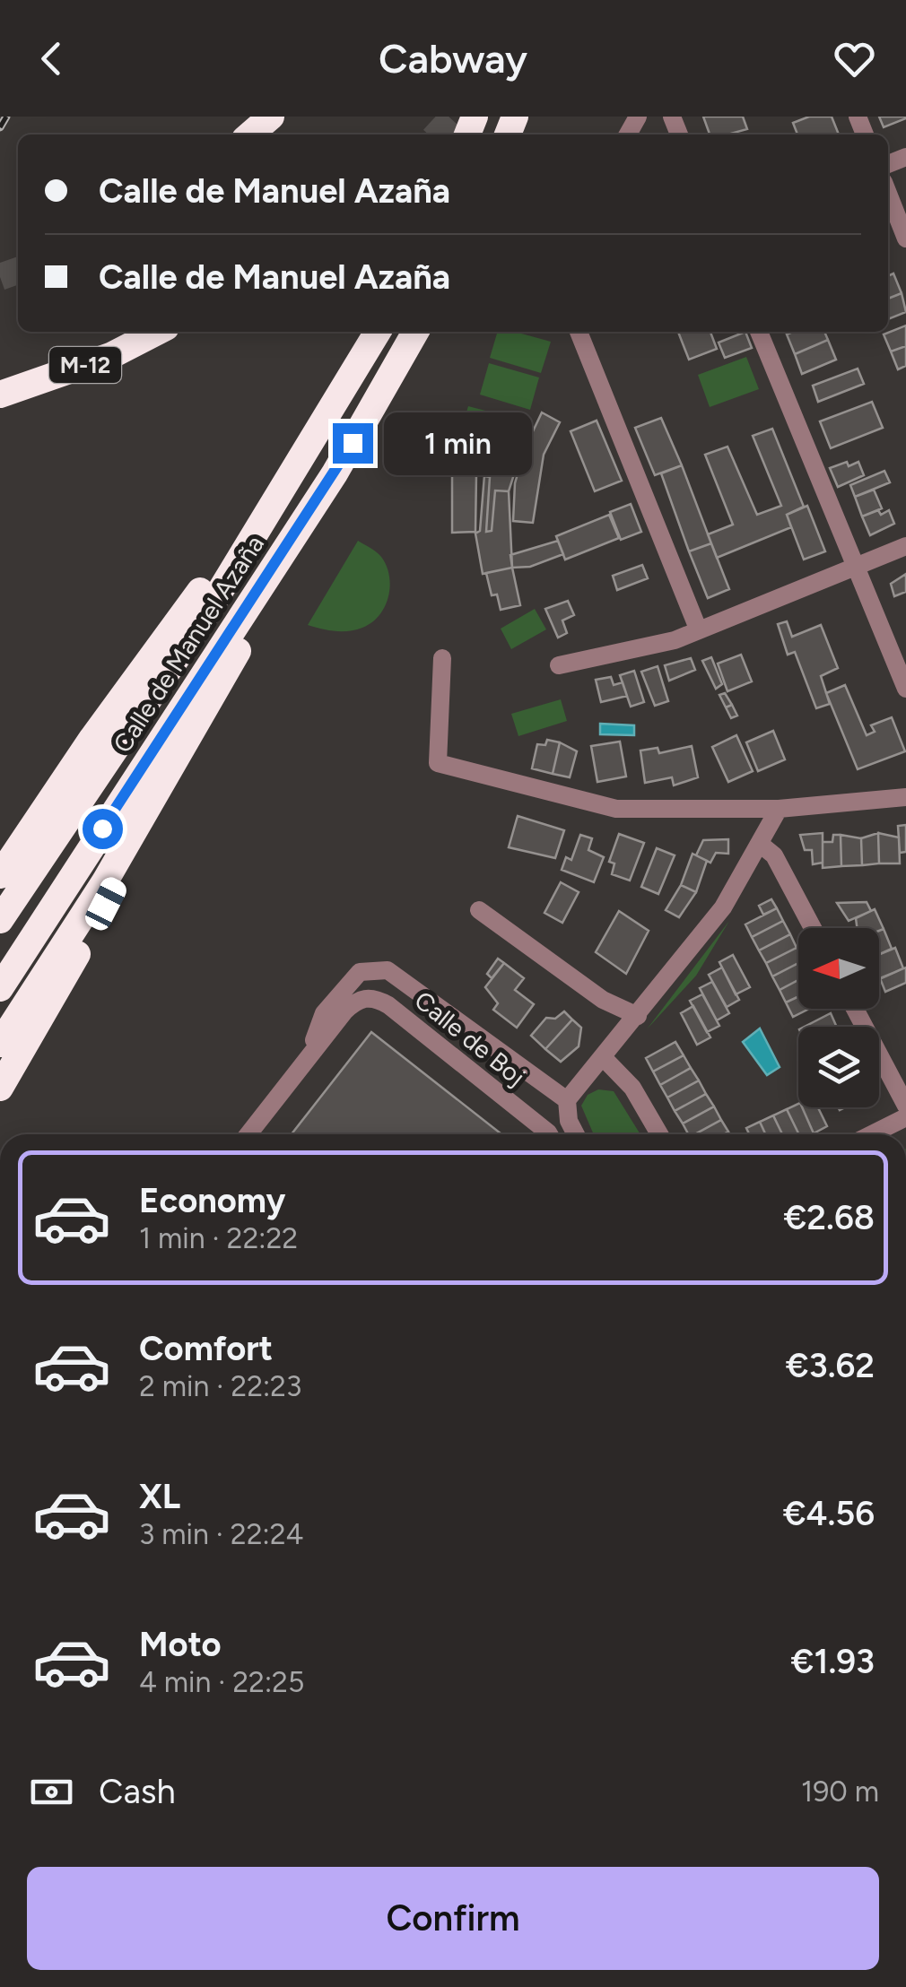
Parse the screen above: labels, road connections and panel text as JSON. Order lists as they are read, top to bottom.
{
  "streets": {
    "highway": ["M-12", "Calle de Manuel Azaña"],
    "street": ["Calle de Boj"]
  },
  "north": "left",
  "page": {
    "header": "Cabway",
    "banner": ["Calle de Manuel Azaña", "Calle de Manuel Azaña"],
    "bubble": "1 min",
    "list": [
      {
        "name": "Economy",
        "note": "1 min · 22:22",
        "value": "€2.68"
      },
      {
        "name": "Comfort",
        "note": "2 min · 22:23",
        "value": "€3.62"
      },
      {
        "name": "XL",
        "note": "3 min · 22:24",
        "value": "€4.56"
      },
      {
        "name": "Moto",
        "note": "4 min · 22:25",
        "value": "€1.93"
      }
    ],
    "pay": ["Cash", "190 m"],
    "buttons": "Confirm"
  }
}
